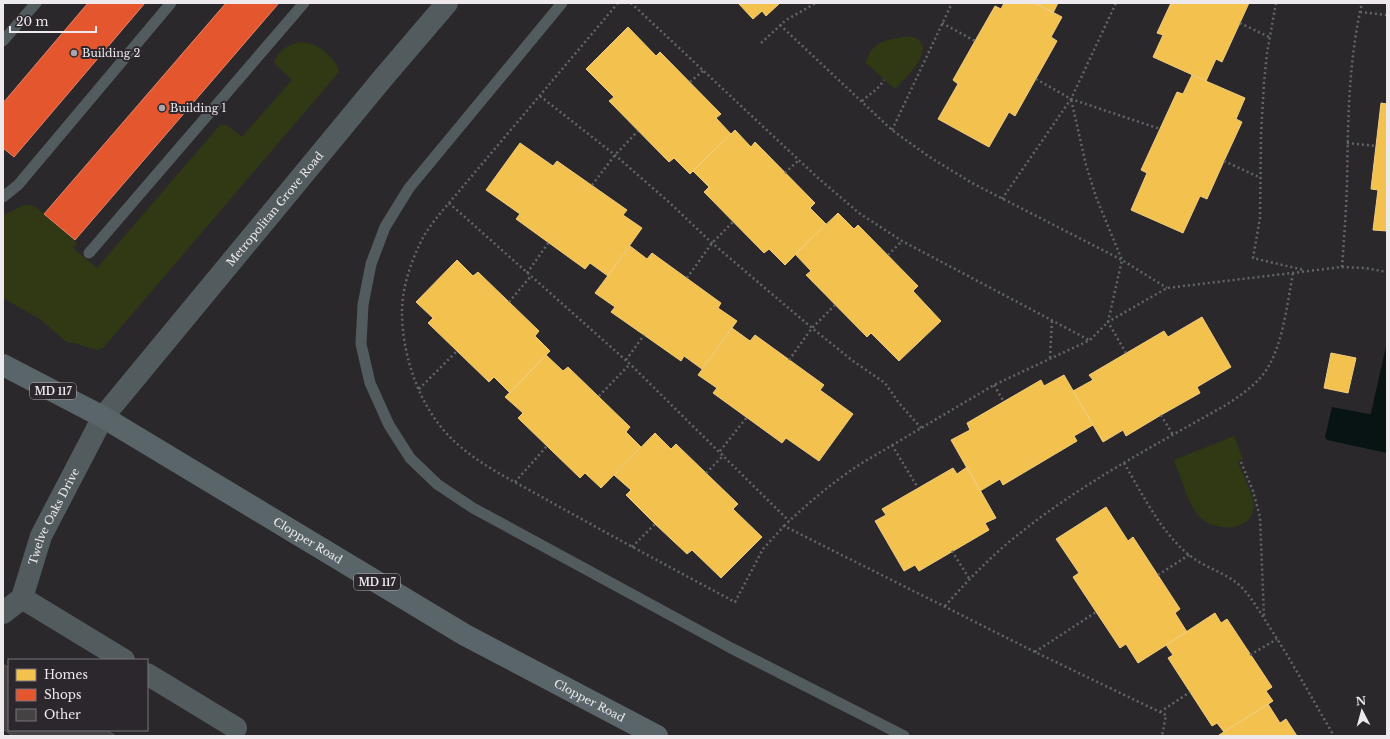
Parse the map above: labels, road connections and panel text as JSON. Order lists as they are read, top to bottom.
{
  "streets": {
    "main road": ["MD 117", "Clopper Road"],
    "street": ["Metropolitan Grove Road", "Twelve Oaks Drive"]
  },
  "crossings": [
    ["Metropolitan Grove Road", "Twelve Oaks Drive"],
    ["Metropolitan Grove Road", "Clopper Road"],
    ["Twelve Oaks Drive", "Clopper Road"]
  ],
  "places": ["Building 2", "Building 1"],
  "legend": ["Homes", "Shops", "Other"],
  "scale_bar": "20 m",
  "north": "top"
}
